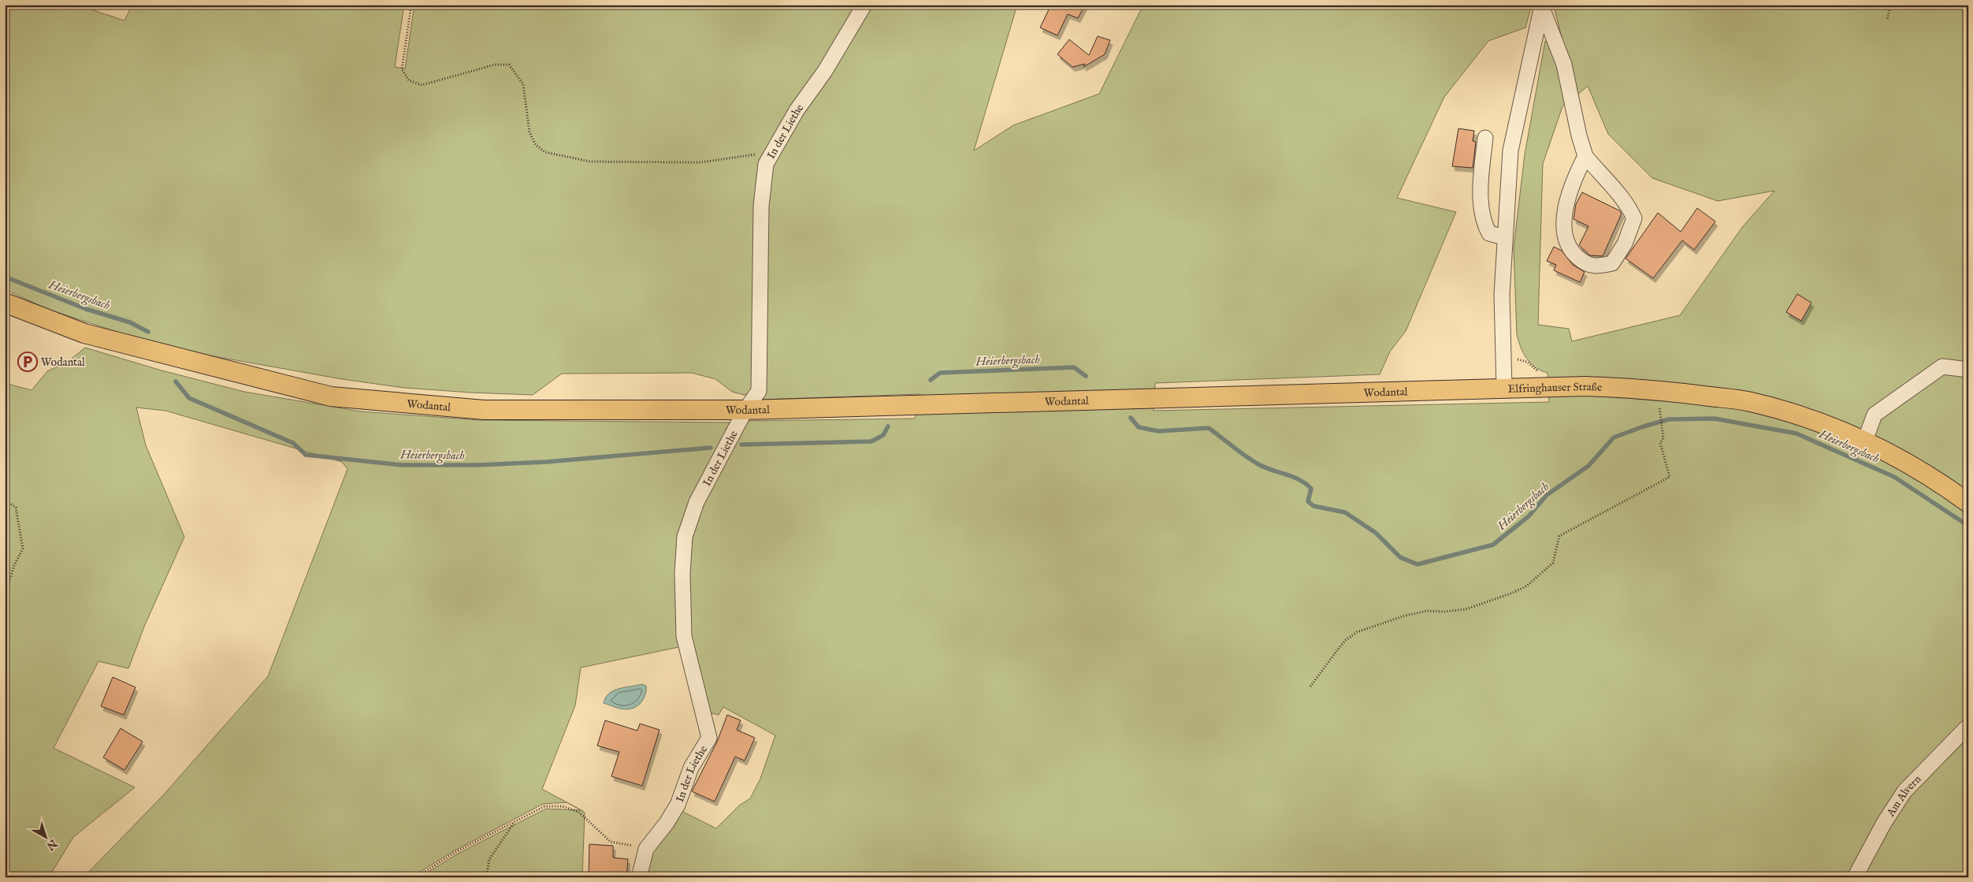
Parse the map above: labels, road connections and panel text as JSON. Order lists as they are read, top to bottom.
{
  "streets": {
    "main road": ["Elfringhauser Straße", "Wodantal"],
    "street": ["In der Liethe", "Am Alvern"]
  },
  "crossings": [
    ["In der Liethe", "Wodantal"],
    ["Elfringhauser Straße", "Wodantal"]
  ],
  "water": ["Heierbergsbach"],
  "places": {
    "parking": ["Wodantal"]
  },
  "north": "bottom right"
}
